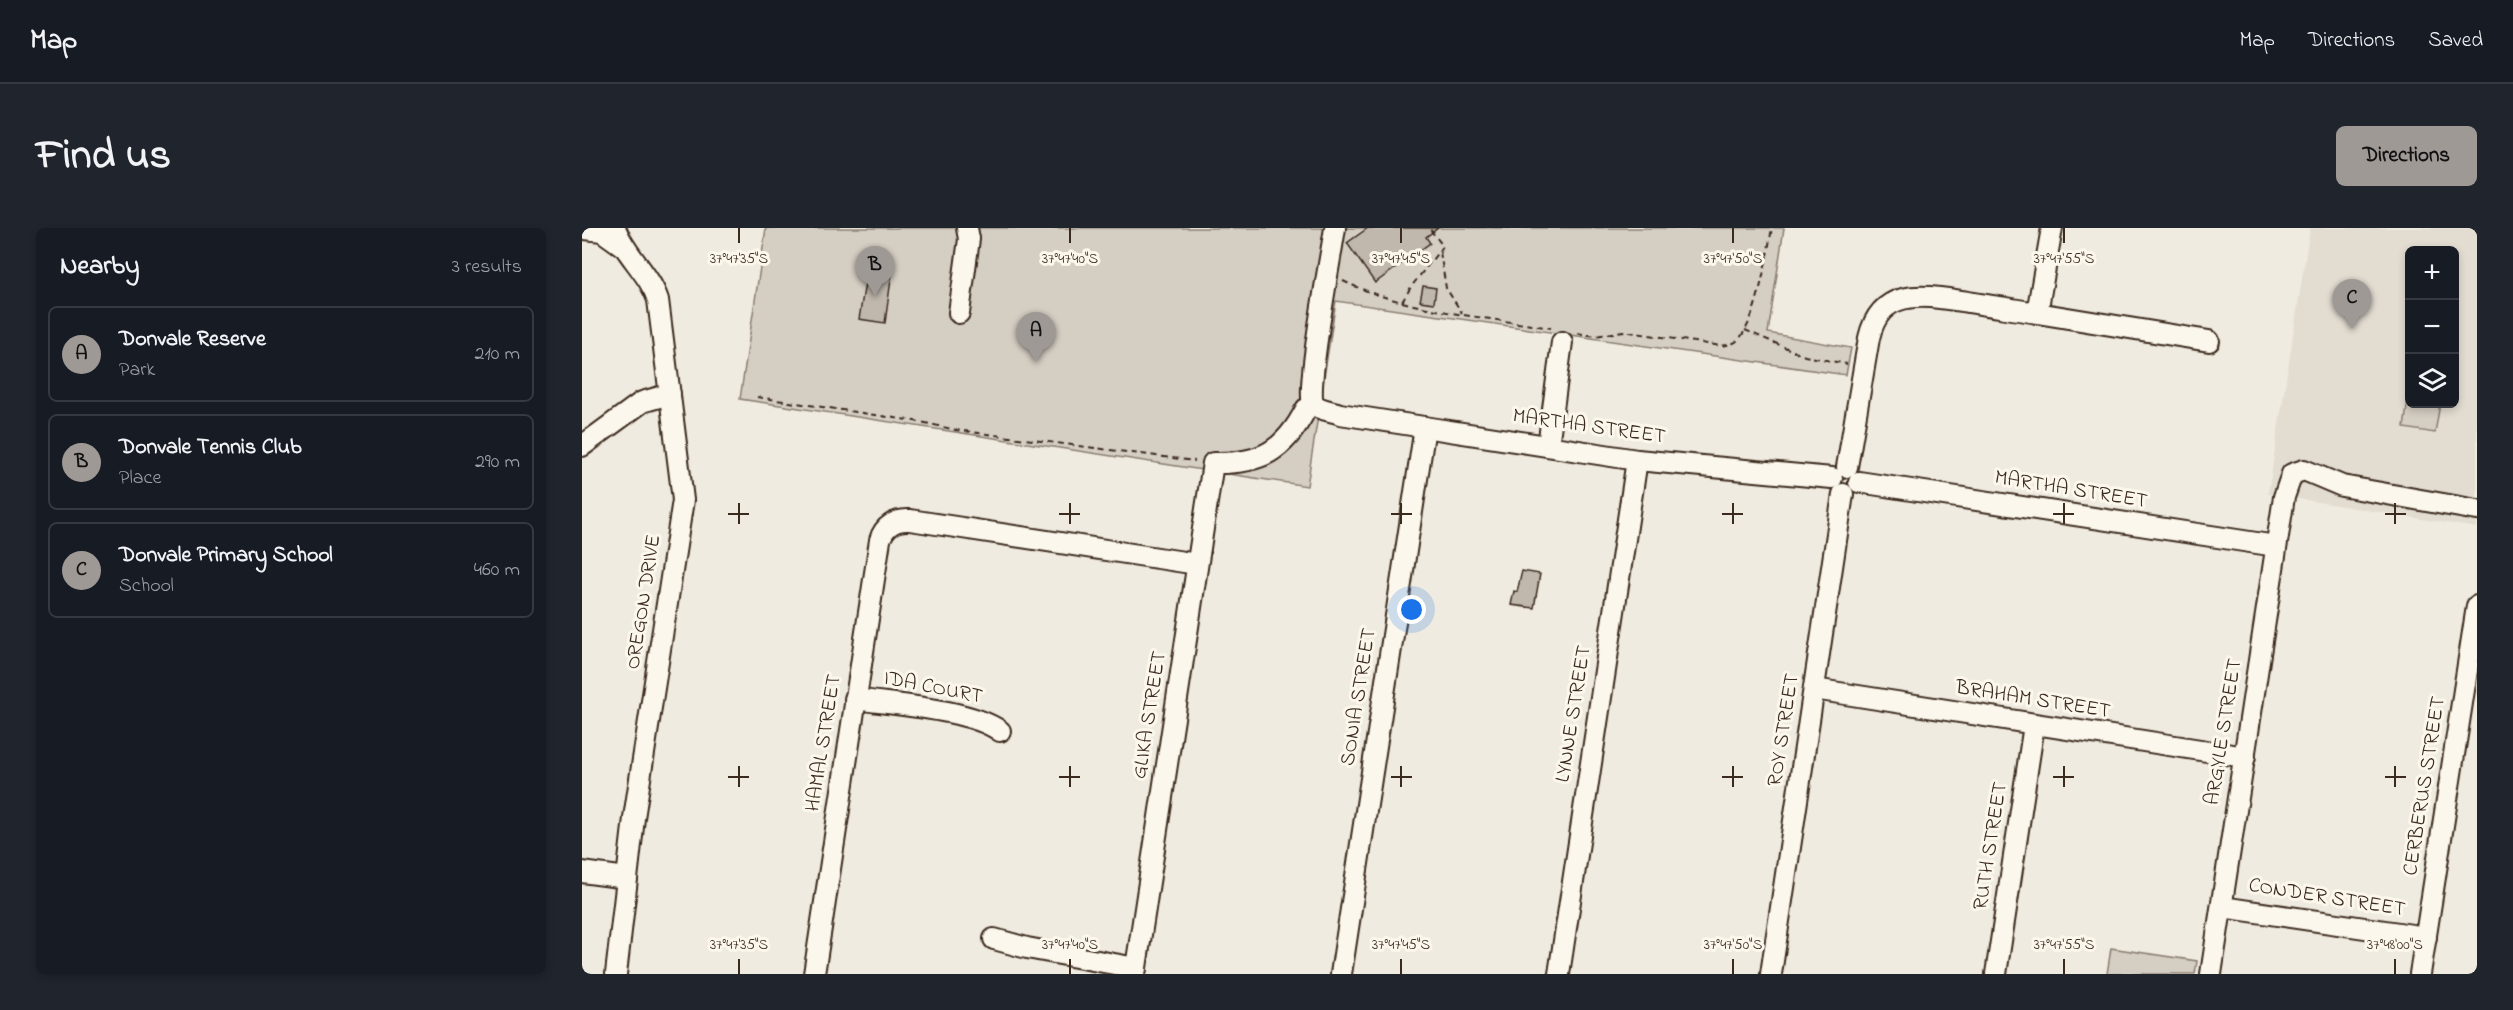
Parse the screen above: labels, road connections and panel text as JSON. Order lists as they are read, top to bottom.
{
  "streets": {
    "street": [
      "MARTHA STREET",
      "OREGON DRIVE",
      "IDA COURT",
      "SONIA STREET",
      "BRAHAM STREET",
      "LYNNE STREET",
      "GLIKA STREET",
      "ROY STREET",
      "ARGYLE STREET",
      "HAMAL STREET",
      "CERBERUS STREET",
      "RUTH STREET",
      "CONDER STREET"
    ]
  },
  "crossings": [
    ["MARTHA STREET", "SONIA STREET"],
    ["MARTHA STREET", "LYNNE STREET"],
    ["MARTHA STREET", "ROY STREET"],
    ["MARTHA STREET", "ARGYLE STREET"],
    ["IDA COURT", "HAMAL STREET"],
    ["BRAHAM STREET", "ROY STREET"],
    ["BRAHAM STREET", "ARGYLE STREET"],
    ["BRAHAM STREET", "RUTH STREET"],
    ["GLIKA STREET", "HAMAL STREET"],
    ["ARGYLE STREET", "CONDER STREET"],
    ["CERBERUS STREET", "CONDER STREET"]
  ],
  "page": {
    "header": "Map",
    "nav": ["Map", "Directions", "Saved"],
    "title": "Find us",
    "buttons": "Directions",
    "heading": ["Nearby", "3 results"],
    "map_buttons": ["+", "−"],
    "pins": ["B", "C", "A"],
    "list": [
      {
        "mark": "A",
        "name": "Donvale Reserve",
        "note": "Park",
        "value": "210 m"
      },
      {
        "mark": "B",
        "name": "Donvale Tennis Club",
        "note": "Place",
        "value": "290 m"
      },
      {
        "mark": "C",
        "name": "Donvale Primary School",
        "note": "School",
        "value": "460 m"
      }
    ]
  },
  "coordinates": [
    "37°47'35\"S",
    "37°47'40\"S",
    "37°47'45\"S",
    "37°47'50\"S",
    "37°47'55\"S",
    "37°48'00\"S"
  ]
}
